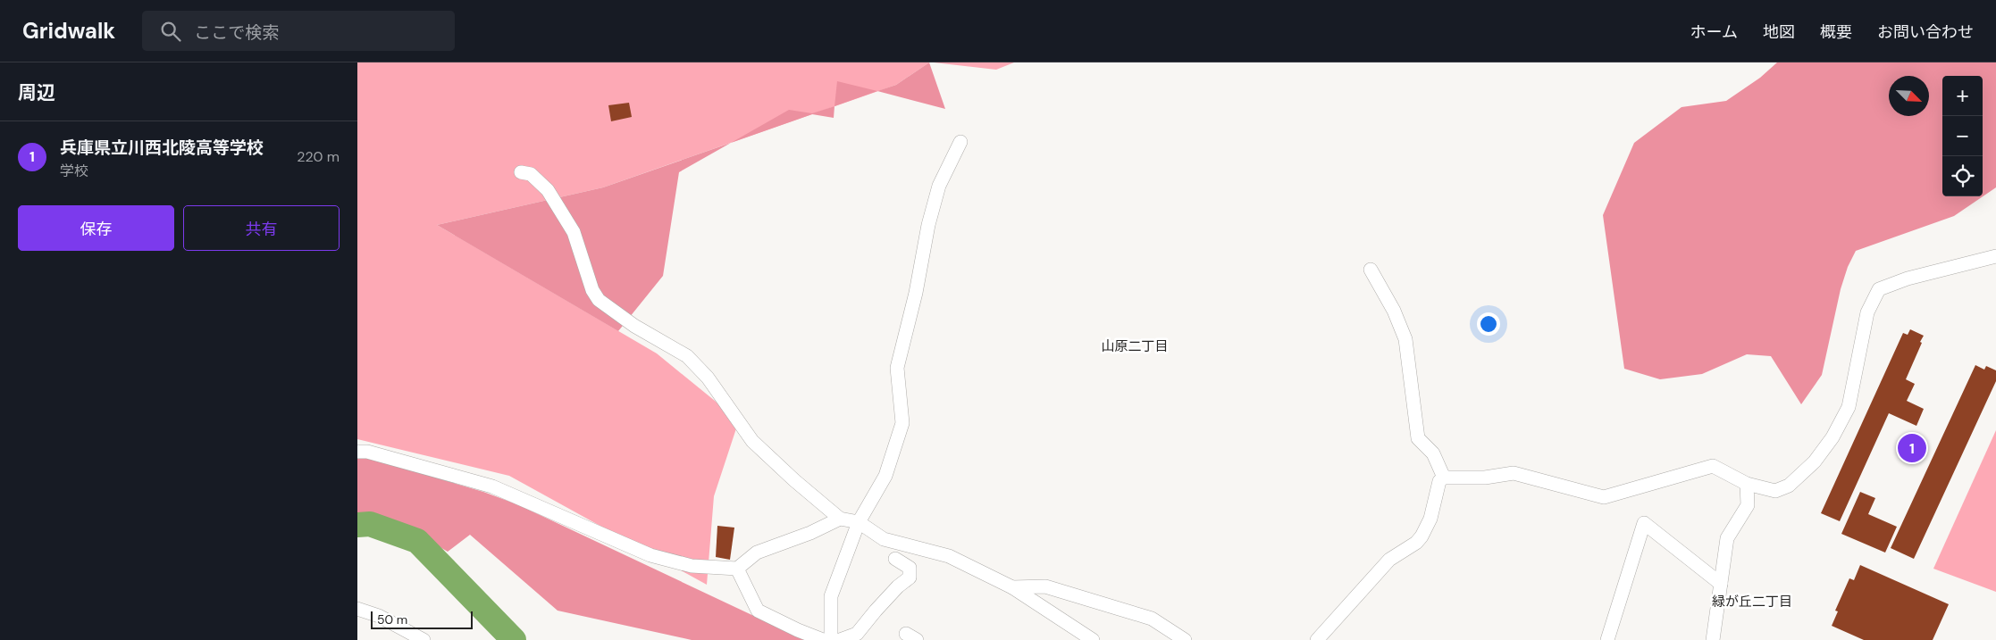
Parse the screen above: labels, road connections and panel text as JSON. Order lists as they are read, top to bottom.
{
  "districts": ["山原二丁目", "緑が丘二丁目"],
  "scale_bar": "50 m",
  "north": "bottom right",
  "page": {
    "header": "Gridwalk",
    "search": "ここで検索",
    "nav": [
      "ホーム",
      "地図",
      "概要",
      "お問い合わせ"
    ],
    "heading": "周辺",
    "map_buttons": ["+", "−"],
    "list": [
      {
        "mark": "1",
        "name": "兵庫県立川西北陵高等学校",
        "note": "学校",
        "value": "220 m"
      }
    ],
    "buttons": ["保存", "共有"],
    "pins": "1",
    "scale": "50 m"
  }
}
